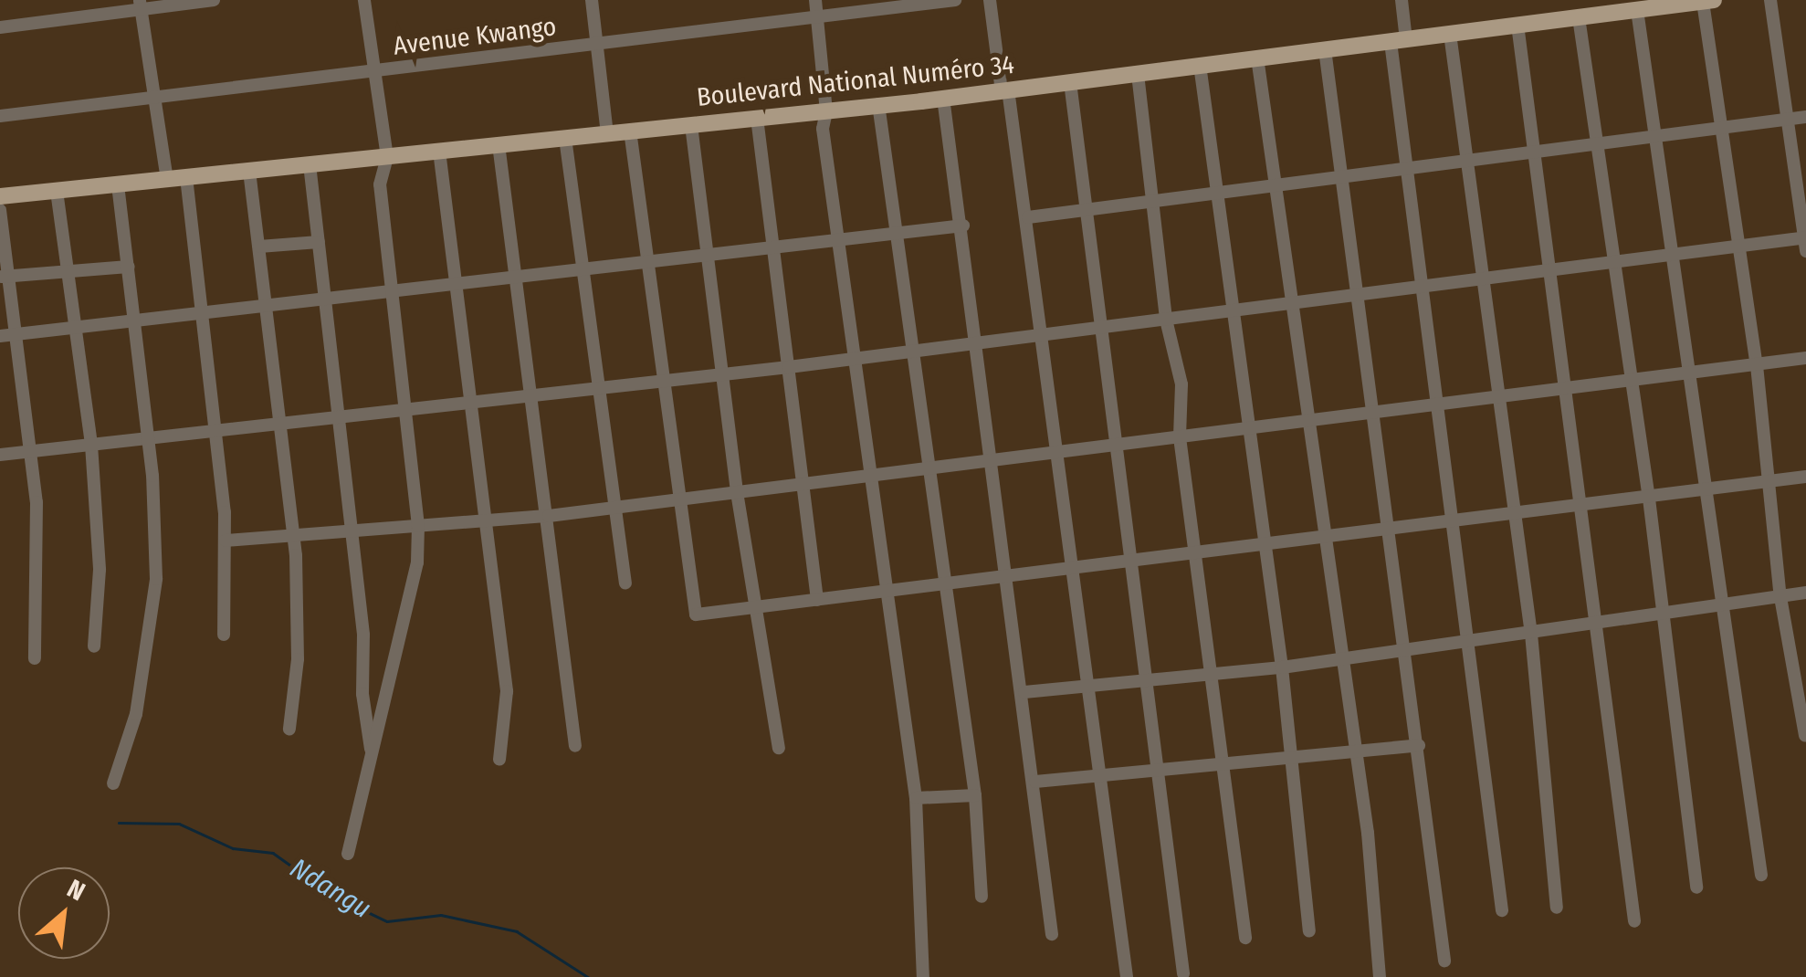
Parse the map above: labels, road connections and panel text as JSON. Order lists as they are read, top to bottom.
{
  "streets": {
    "main road": ["Boulevard National Numéro 34"],
    "street": ["Avenue Kwango"]
  },
  "water": ["Ndangu"],
  "north": "top right"
}
